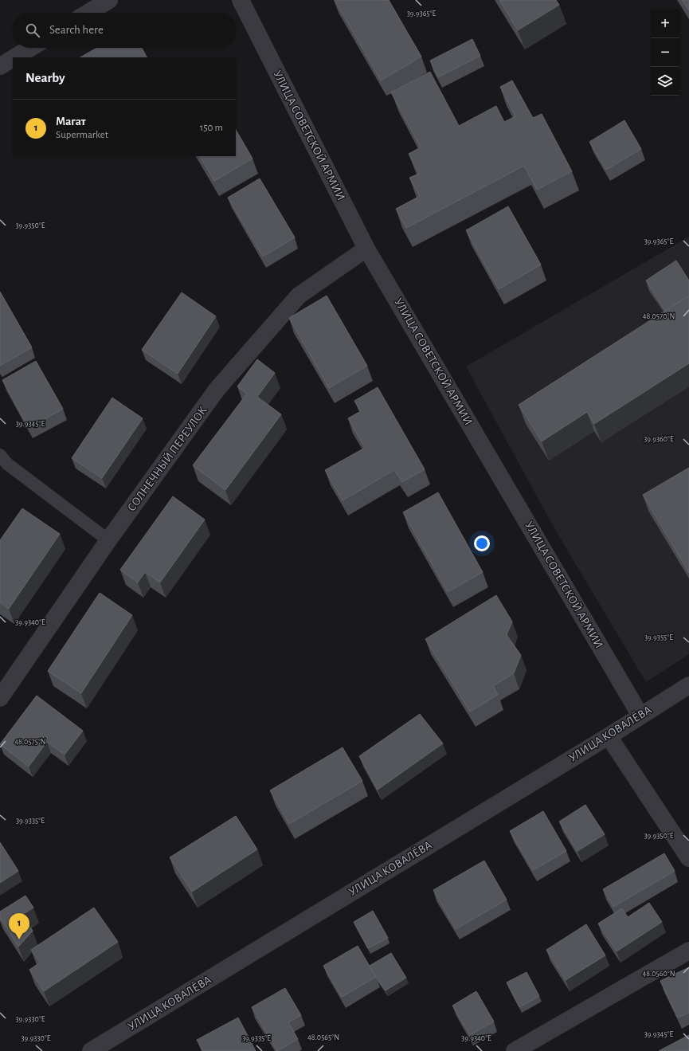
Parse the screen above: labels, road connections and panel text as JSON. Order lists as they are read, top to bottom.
{
  "streets": {
    "street": ["УЛИЦА СОВЕТСКОЙ АРМИИ", "СОЛНЕЧНЫЙ ПЕРЕУЛОК", "УЛИЦА КОВАЛЁВА"]
  },
  "crossings": [
    ["УЛИЦА СОВЕТСКОЙ АРМИИ", "СОЛНЕЧНЫЙ ПЕРЕУЛОК"],
    ["УЛИЦА СОВЕТСКОЙ АРМИИ", "УЛИЦА КОВАЛЁВА"]
  ],
  "page": {
    "map_buttons": ["+", "−"],
    "search": "Search here",
    "heading": "Nearby",
    "list": [
      {
        "mark": "1",
        "name": "Магат",
        "note": "Supermarket",
        "value": "150 m"
      }
    ],
    "pins": "1"
  },
  "coordinates": [
    "39.9365°E",
    "39.9350°E",
    "48.0570°N",
    "39.9345°E",
    "39.9360°E",
    "39.9340°E",
    "39.9355°E",
    "48.0575°N",
    "39.9335°E",
    "48.0560°N",
    "39.9330°E",
    "48.0565°N"
  ]
}
